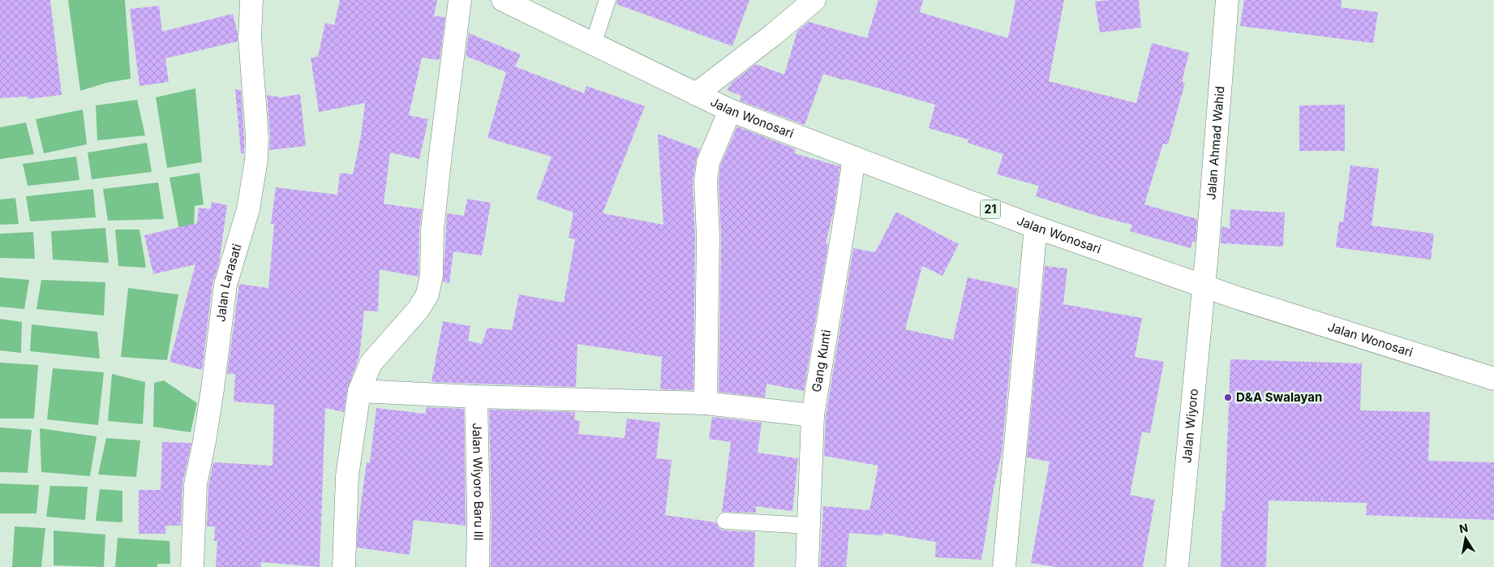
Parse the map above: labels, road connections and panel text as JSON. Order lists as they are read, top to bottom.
{
  "streets": {
    "main road": [
      "Jalan Wonosari",
      "Jalan Ahmad Wahid",
      "21",
      "Jalan Larasati",
      "Gang Kunti",
      "Jalan Wiyoro",
      "Jalan Wiyoro Baru III"
    ]
  },
  "crossings": [
    ["Jalan Wonosari", "Jalan Ahmad Wahid"],
    ["Jalan Wonosari", "Gang Kunti"],
    ["Jalan Wonosari", "Jalan Wiyoro"],
    ["Jalan Ahmad Wahid", "Jalan Wiyoro"]
  ],
  "places": ["D&A Swalayan"],
  "north": "top"
}
